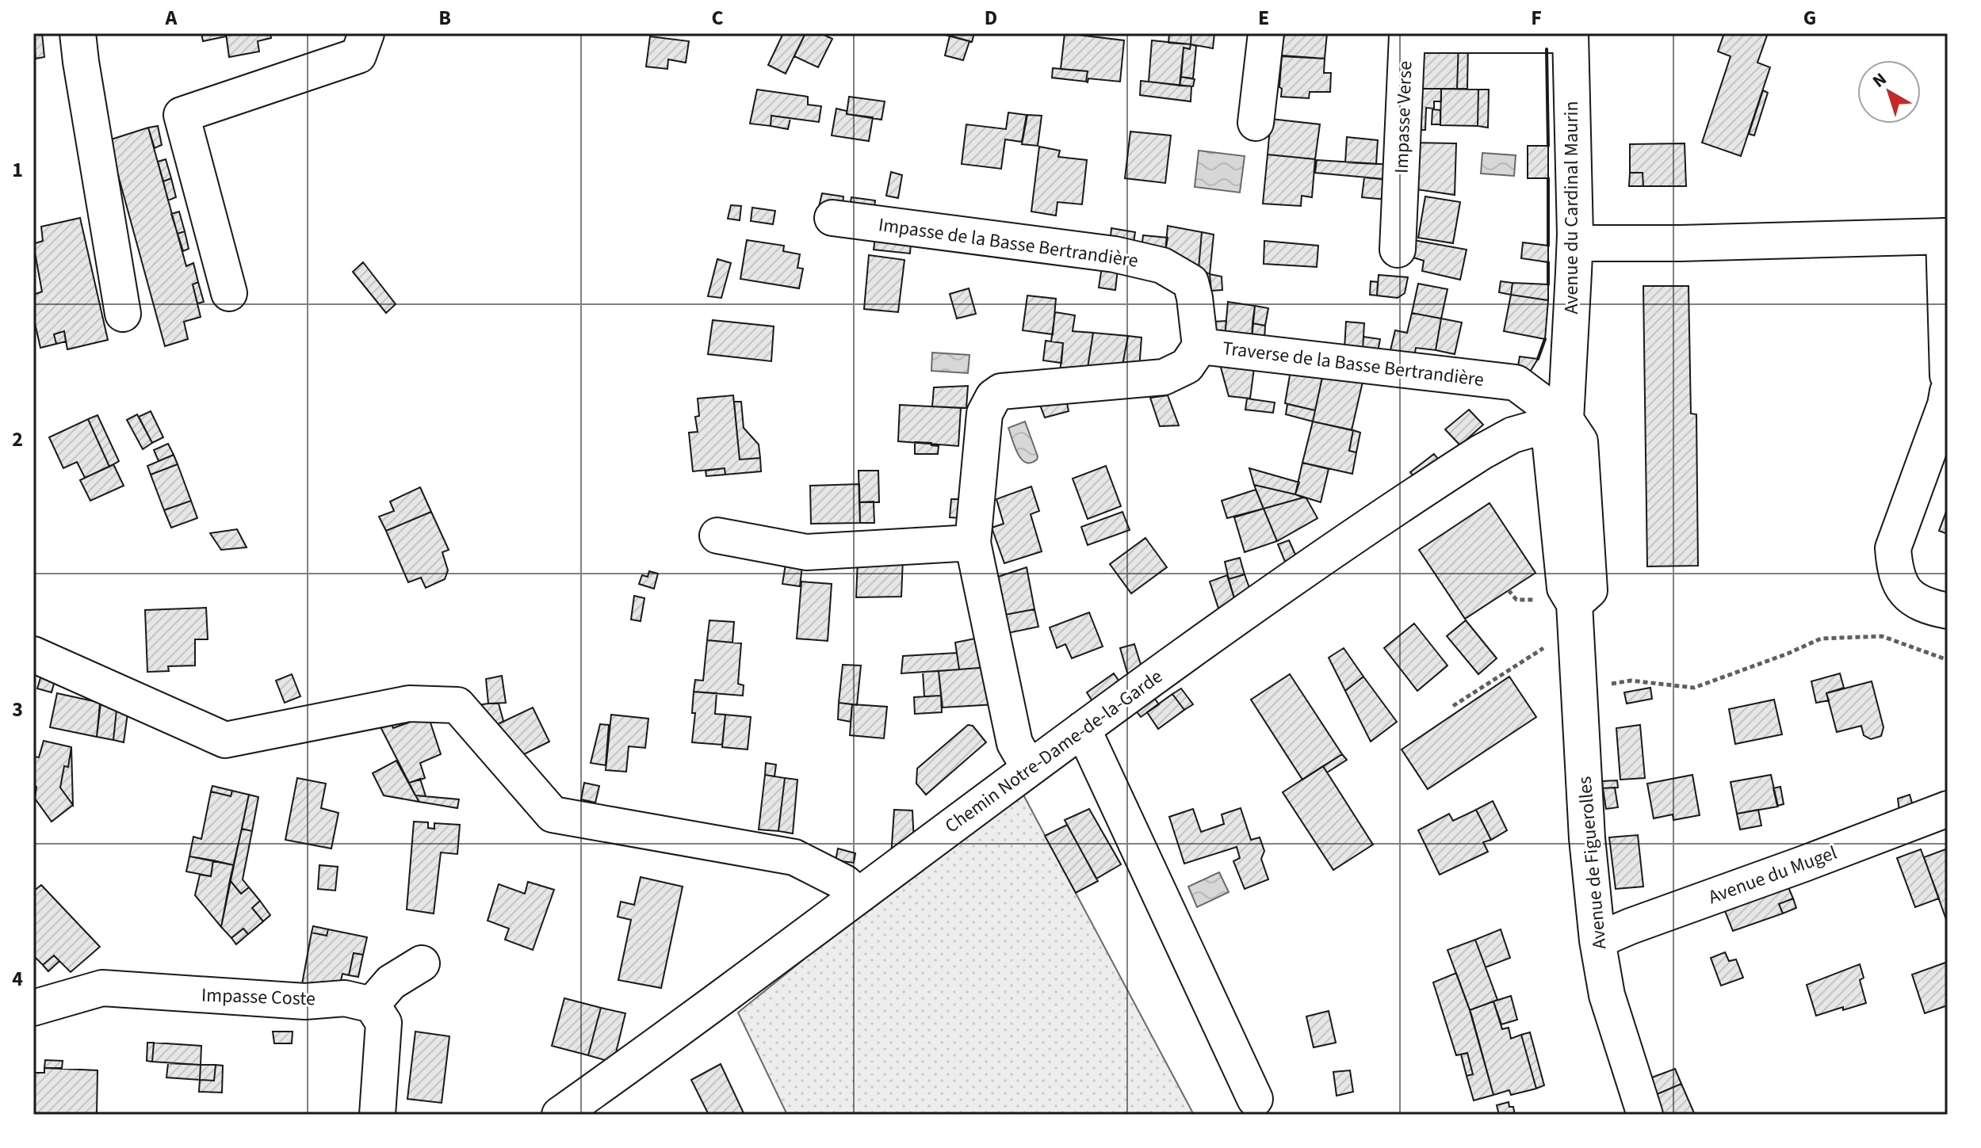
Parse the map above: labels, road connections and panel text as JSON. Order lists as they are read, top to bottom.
{
  "streets": {
    "street": [
      "Impasse Verse",
      "Avenue du Cardinal Maurin",
      "Impasse de la Basse Bertrandière",
      "Traverse de la Basse Bertrandière",
      "Chemin Notre-Dame-de-la-Garde",
      "Avenue de Figuerolles",
      "Avenue du Mugel",
      "Impasse Coste"
    ]
  },
  "crossings": [
    ["Impasse Verse", "Avenue du Cardinal Maurin"],
    ["Avenue du Cardinal Maurin", "Traverse de la Basse Bertrandière"],
    ["Avenue du Cardinal Maurin", "Chemin Notre-Dame-de-la-Garde"],
    ["Impasse de la Basse Bertrandière", "Traverse de la Basse Bertrandière"],
    ["Traverse de la Basse Bertrandière", "Chemin Notre-Dame-de-la-Garde"],
    ["Avenue de Figuerolles", "Avenue du Mugel"]
  ],
  "north": "top left",
  "grid": {
    "columns": [
      "A",
      "B",
      "C",
      "D",
      "E",
      "F",
      "G"
    ],
    "rows": [
      "1",
      "2",
      "3",
      "4"
    ]
  }
}
